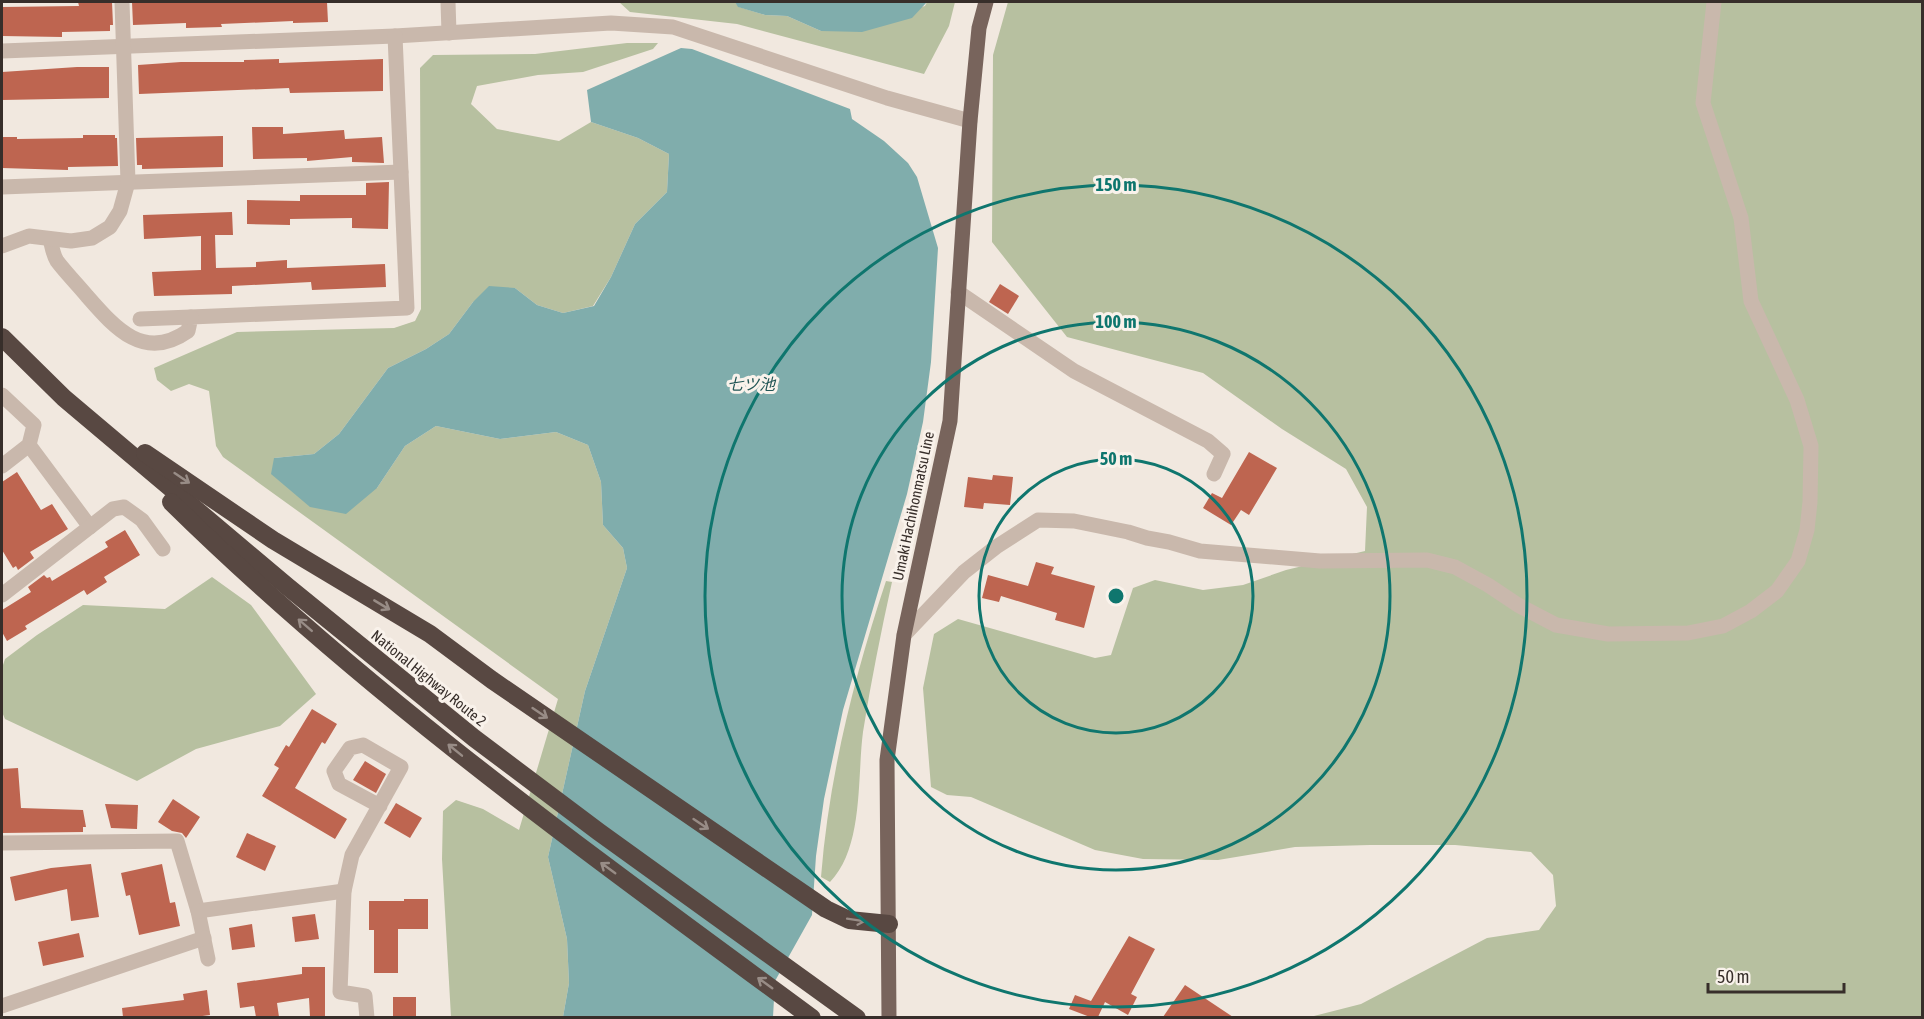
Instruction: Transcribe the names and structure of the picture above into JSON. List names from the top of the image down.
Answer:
{
  "streets": {
    "highway": ["National Highway Route 2"],
    "main road": ["Umaki Hachihonmatsu Line"]
  },
  "water": ["七ツ池"],
  "scale_bar": "50 m",
  "rings": ["150 m", "100 m", "50 m"]
}
